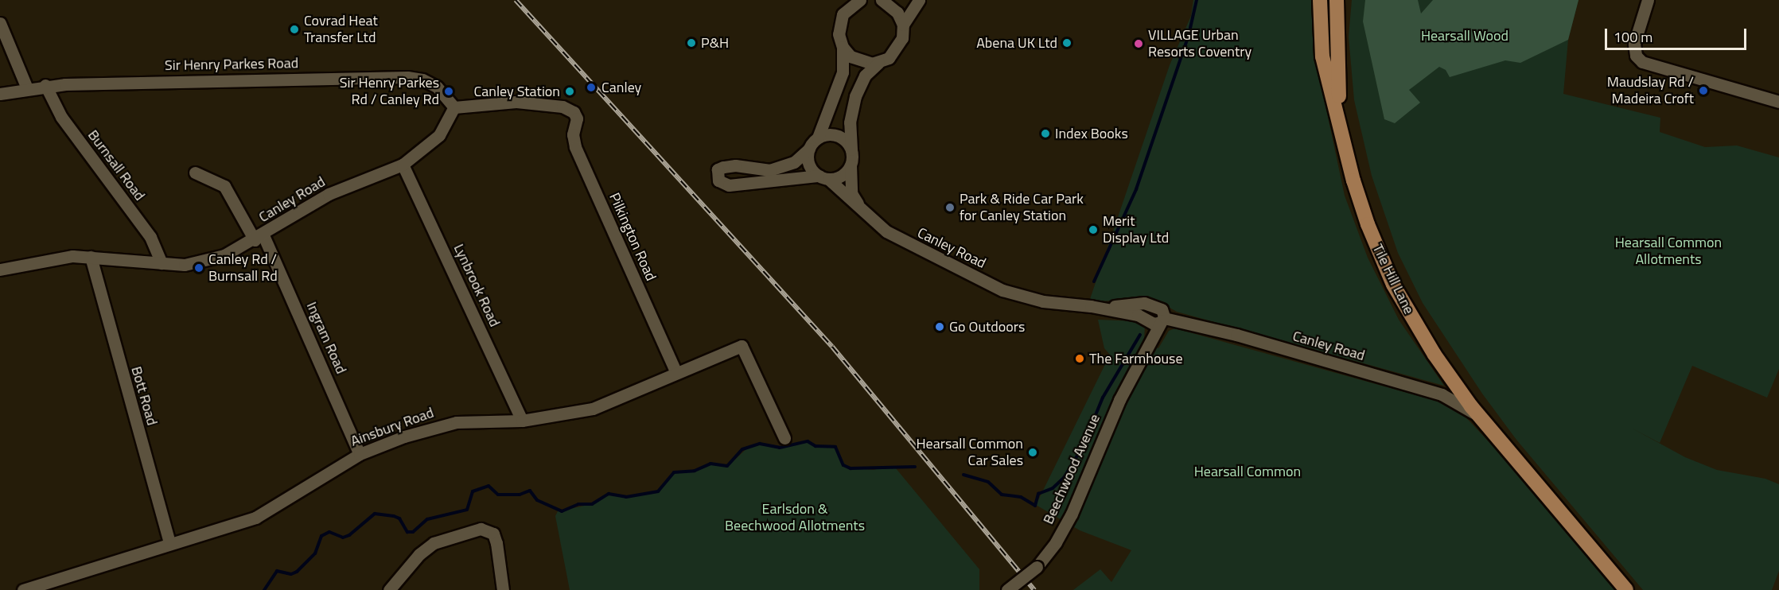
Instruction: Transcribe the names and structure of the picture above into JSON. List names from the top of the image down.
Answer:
{
  "streets": {
    "main road": ["Tile Hill Lane"],
    "street": [
      "Sir Henry Parkes Road",
      "Burnsall Road",
      "Canley Road",
      "Pilkington Road",
      "Lynbrook Road",
      "Ingram Road",
      "Bott Road",
      "Ainsbury Road",
      "Beechwood Avenue"
    ]
  },
  "crossings": [
    ["Sir Henry Parkes Road", "Burnsall Road"],
    ["Sir Henry Parkes Road", "Canley Road"],
    ["Sir Henry Parkes Road", "Pilkington Road"],
    ["Burnsall Road", "Canley Road"],
    ["Canley Road", "Pilkington Road"],
    ["Canley Road", "Tile Hill Lane"],
    ["Canley Road", "Lynbrook Road"],
    ["Canley Road", "Ingram Road"],
    ["Canley Road", "Bott Road"],
    ["Canley Road", "Beechwood Avenue"],
    ["Pilkington Road", "Ainsbury Road"],
    ["Lynbrook Road", "Ainsbury Road"],
    ["Ingram Road", "Ainsbury Road"],
    ["Bott Road", "Ainsbury Road"]
  ],
  "parks": [
    "Hearsall Wood",
    "Hearsall Common Allotments",
    "Hearsall Common",
    "Earlsdon & Beechwood Allotments"
  ],
  "places": [
    "Covrad Heat Transfer Ltd",
    "P&H",
    "Abena UK Ltd",
    "VILLAGE Urban Resorts Coventry",
    "Canley",
    "Maudslay Rd / Madeira Croft",
    "Sir Henry Parkes Rd / Canley Rd",
    "Canley Station",
    "Index Books",
    "Park & Ride Car Park for Canley Station",
    "Merit Display Ltd",
    "Canley Rd / Burnsall Rd",
    "Go Outdoors",
    "The Farmhouse",
    "Hearsall Common Car Sales"
  ],
  "scale_bar": "100 m"
}
